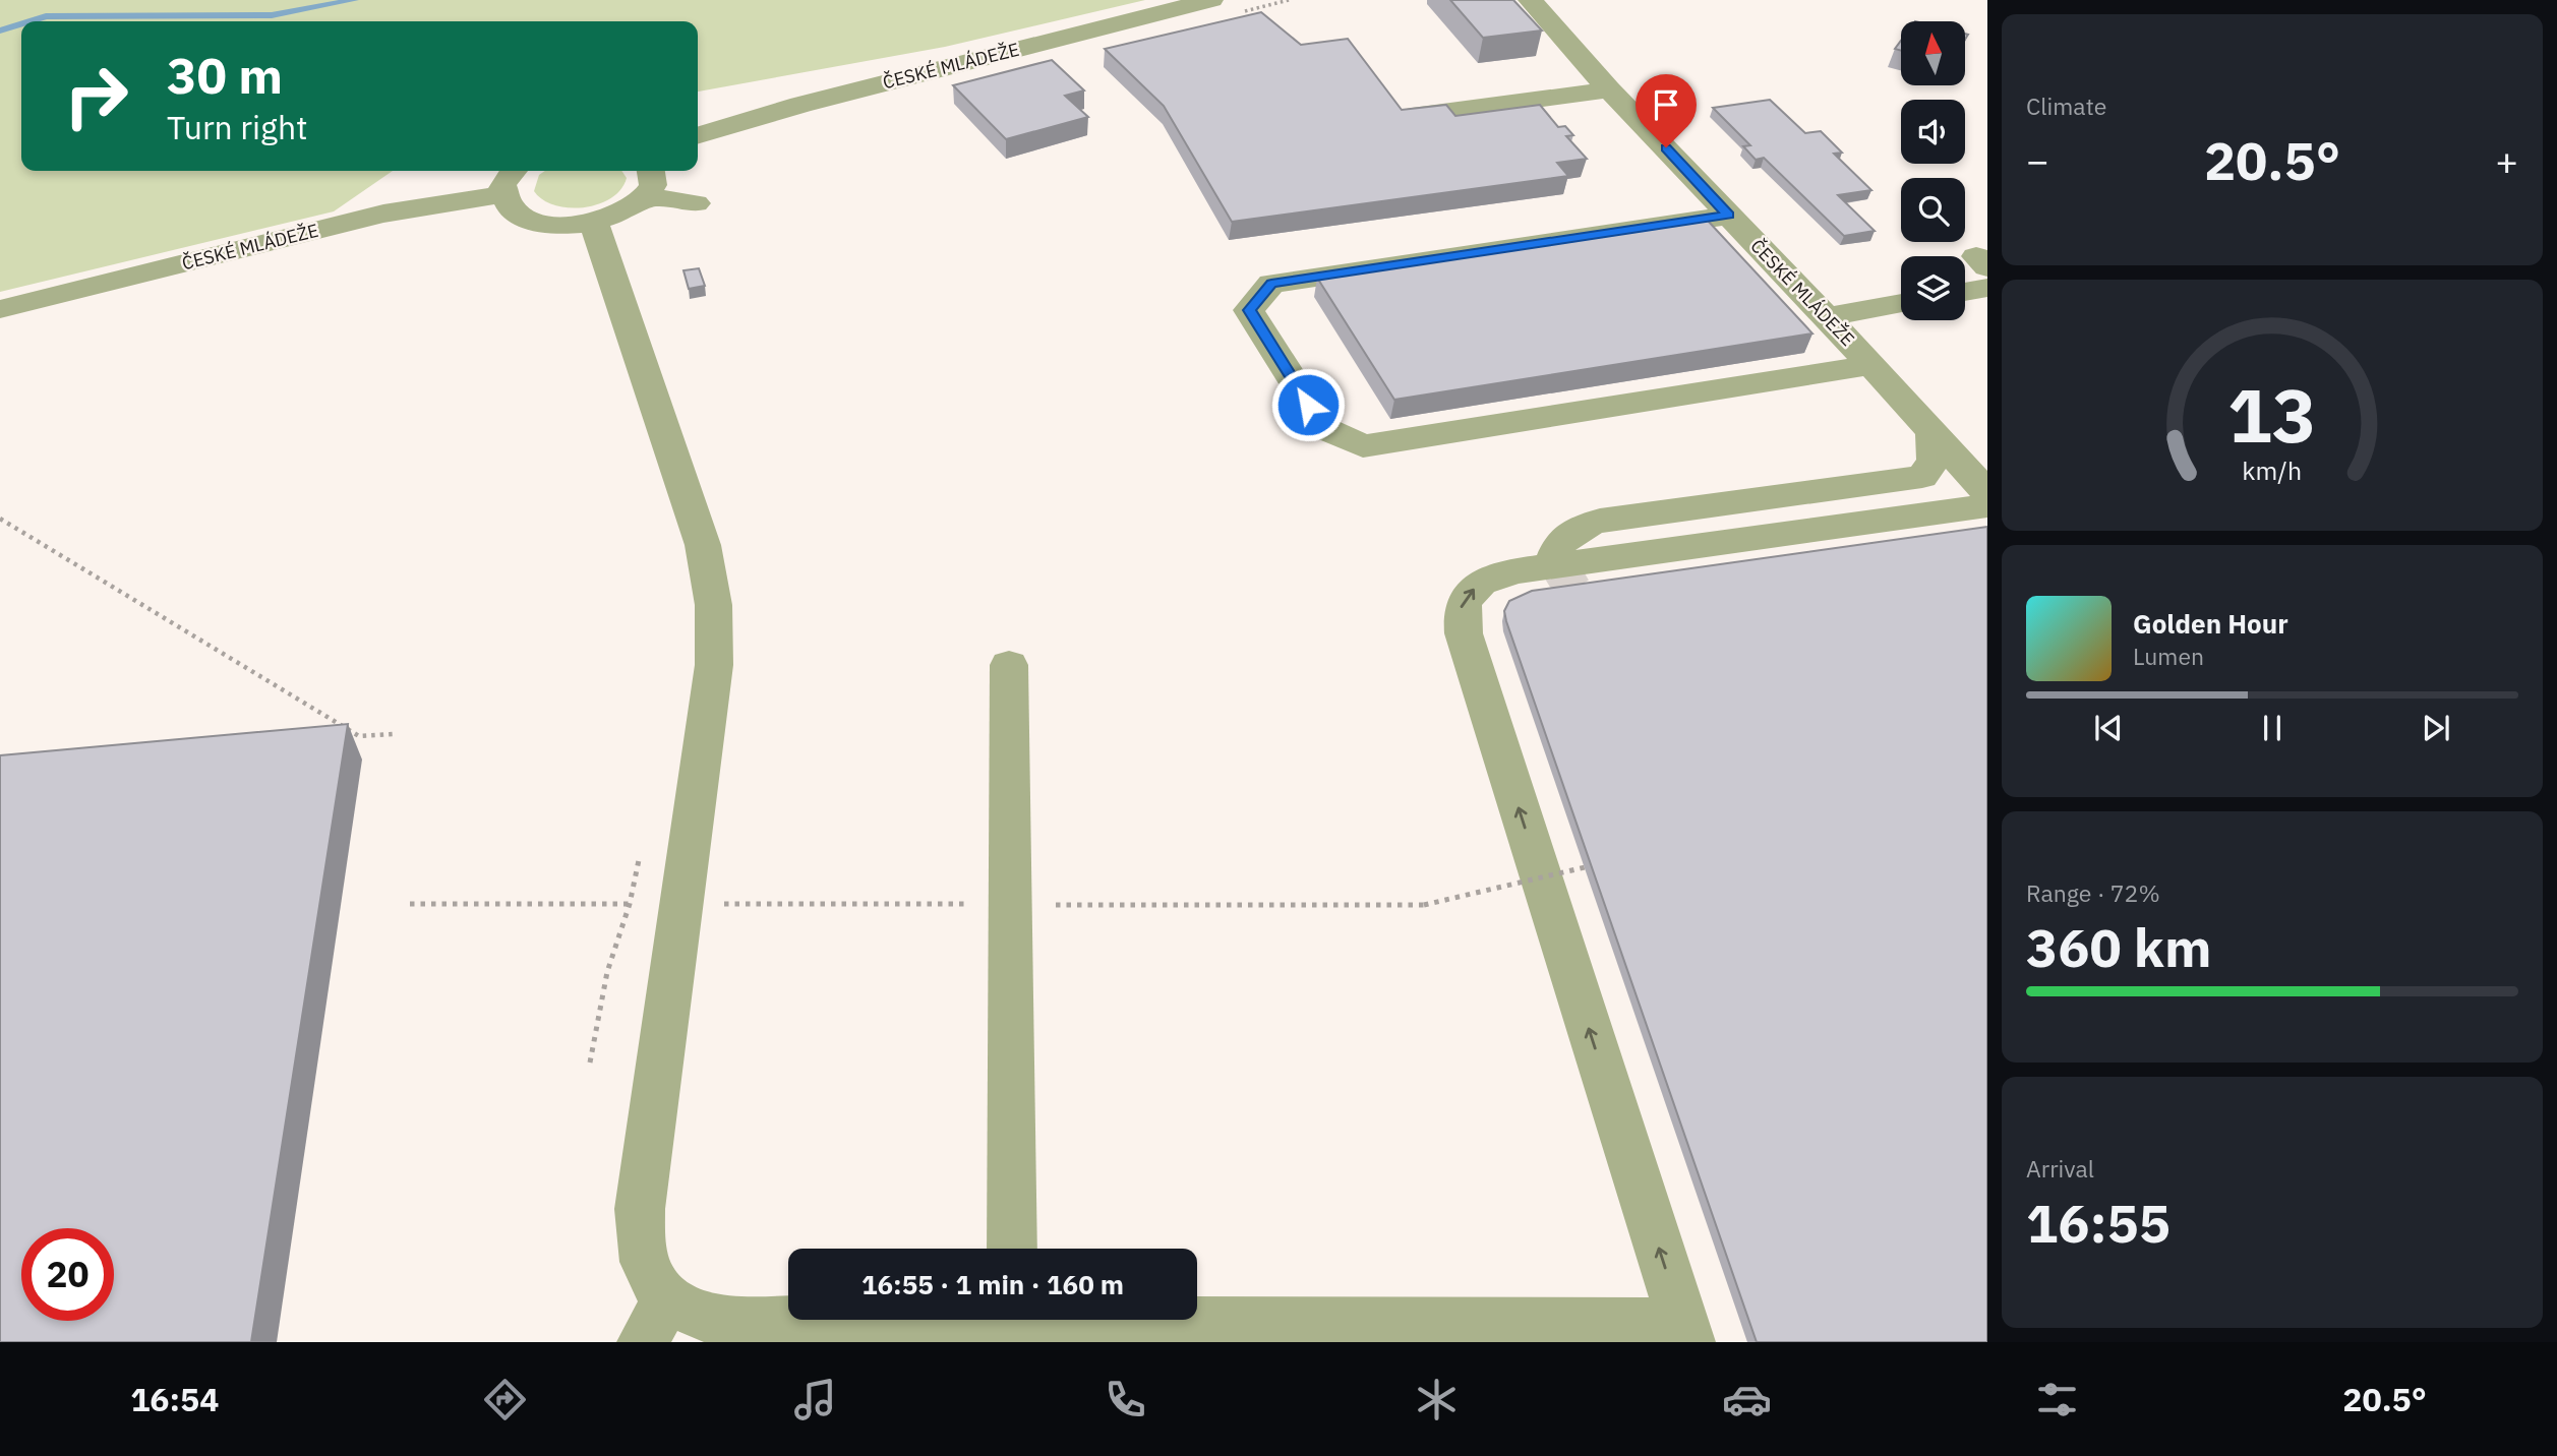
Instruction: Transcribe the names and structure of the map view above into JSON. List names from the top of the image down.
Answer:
{
  "streets": {
    "street": ["ČESKÉ MLÁDEŽE"]
  },
  "north": "top",
  "page": {
    "tile": [
      "Climate",
      ["Range · 72%", "360 km"],
      ["Arrival", "16:55"]
    ],
    "turn": ["30 m", "Turn right"],
    "heat": ["−", "20.5°", "+"],
    "song": ["Golden Hour", "Lumen"],
    "limit": "20",
    "trip": "16:55 · 1 min · 160 m",
    "tabs": ["16:54", "20.5°"],
    "gauge": ["13", "km/h"]
  }
}
